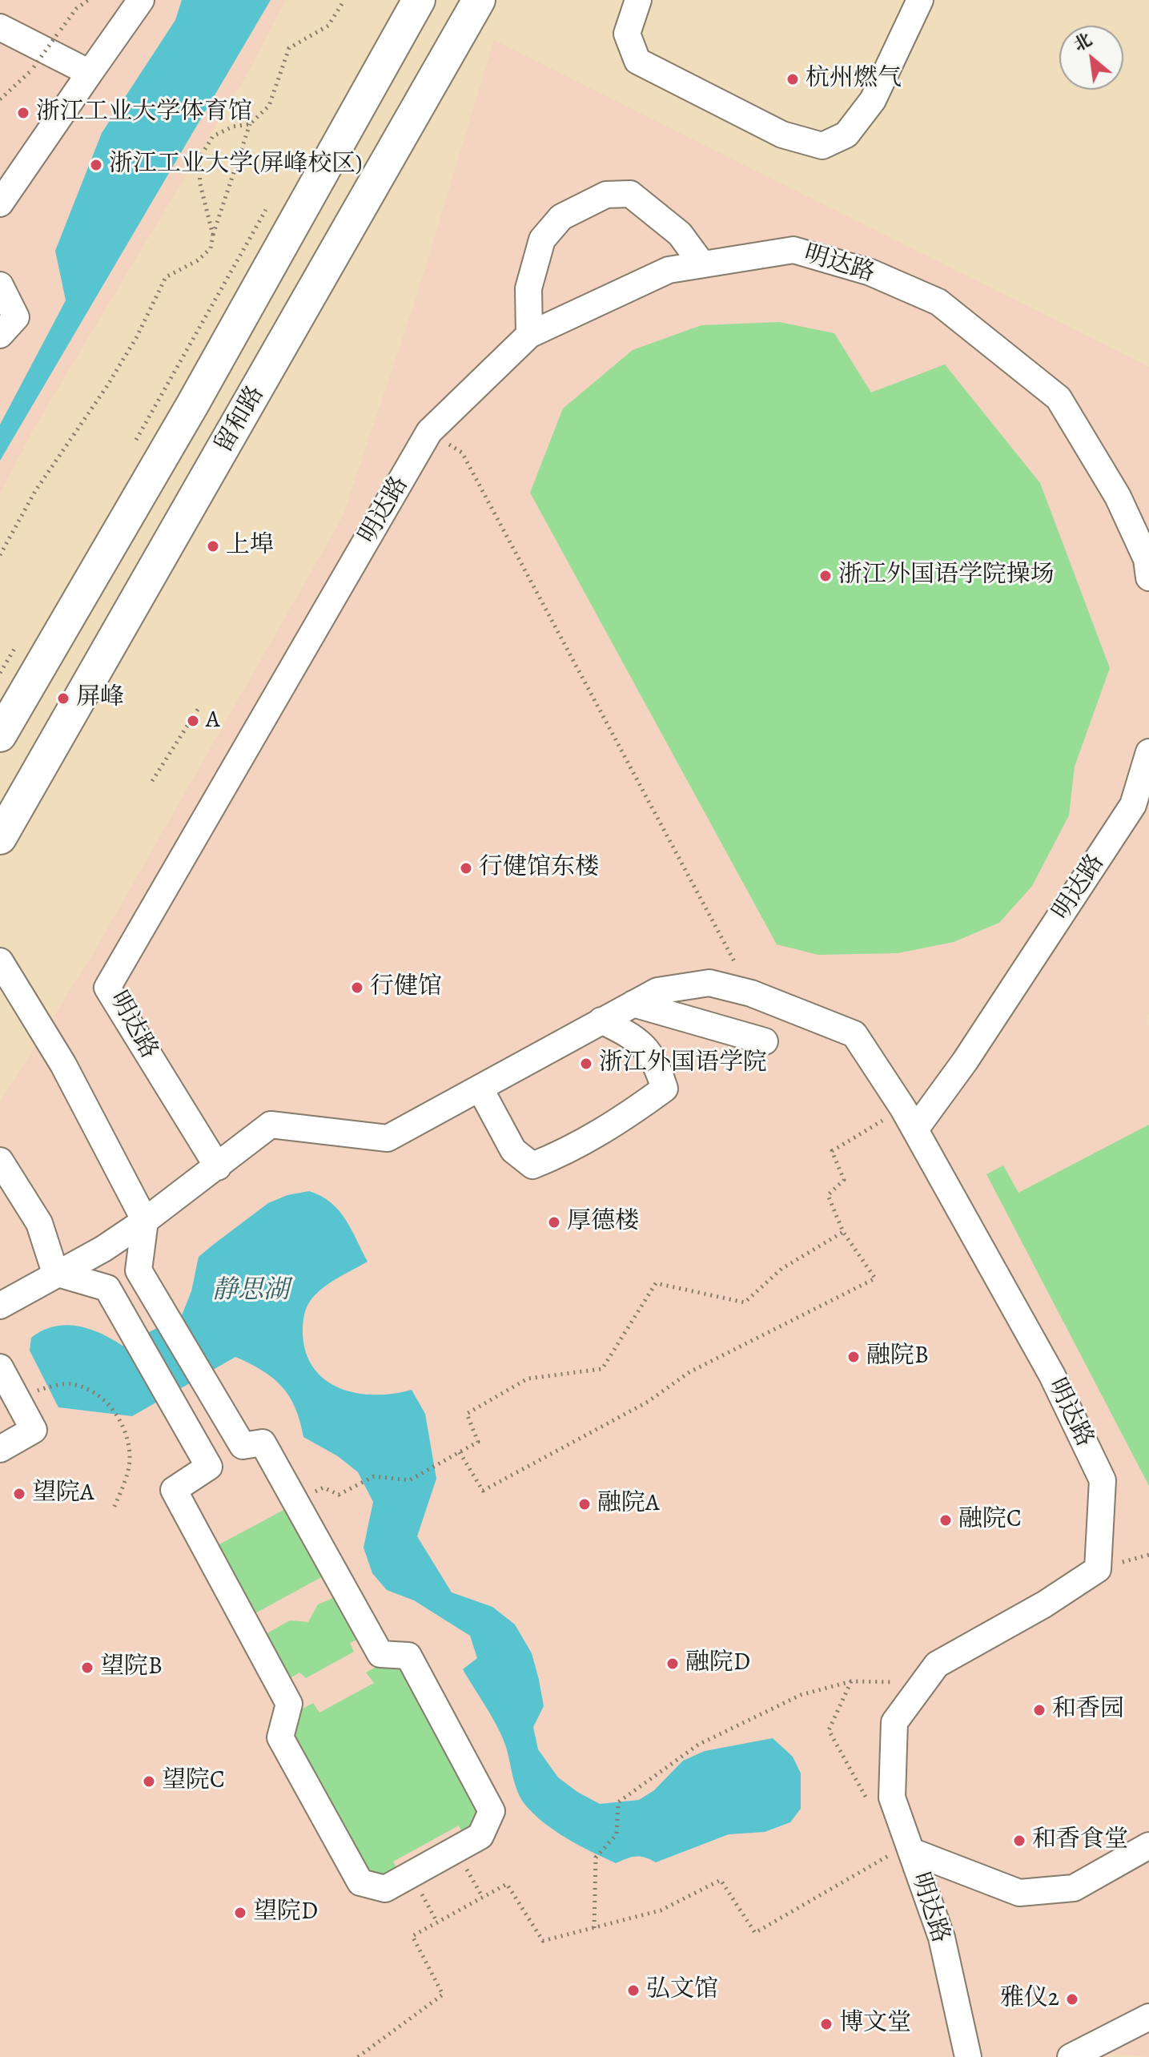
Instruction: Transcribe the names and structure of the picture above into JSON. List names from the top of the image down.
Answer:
{
  "streets": {
    "main road": ["留和路"],
    "street": ["明达路"]
  },
  "water": ["静思湖"],
  "places": [
    "杭州燃气",
    "浙江工业大学体育馆",
    "浙江工业大学(屏峰校区)",
    "上埠",
    "浙江外国语学院操场",
    "屏峰",
    "A",
    "行健馆东楼",
    "行健馆",
    "浙江外国语学院",
    "厚德楼",
    "融院B",
    "望院A",
    "融院A",
    "融院C",
    "融院D",
    "望院B",
    "和香园",
    "望院C",
    "和香食堂",
    "望院D",
    "弘文馆",
    "雅仪2",
    "博文堂"
  ],
  "north": "top left"
}
